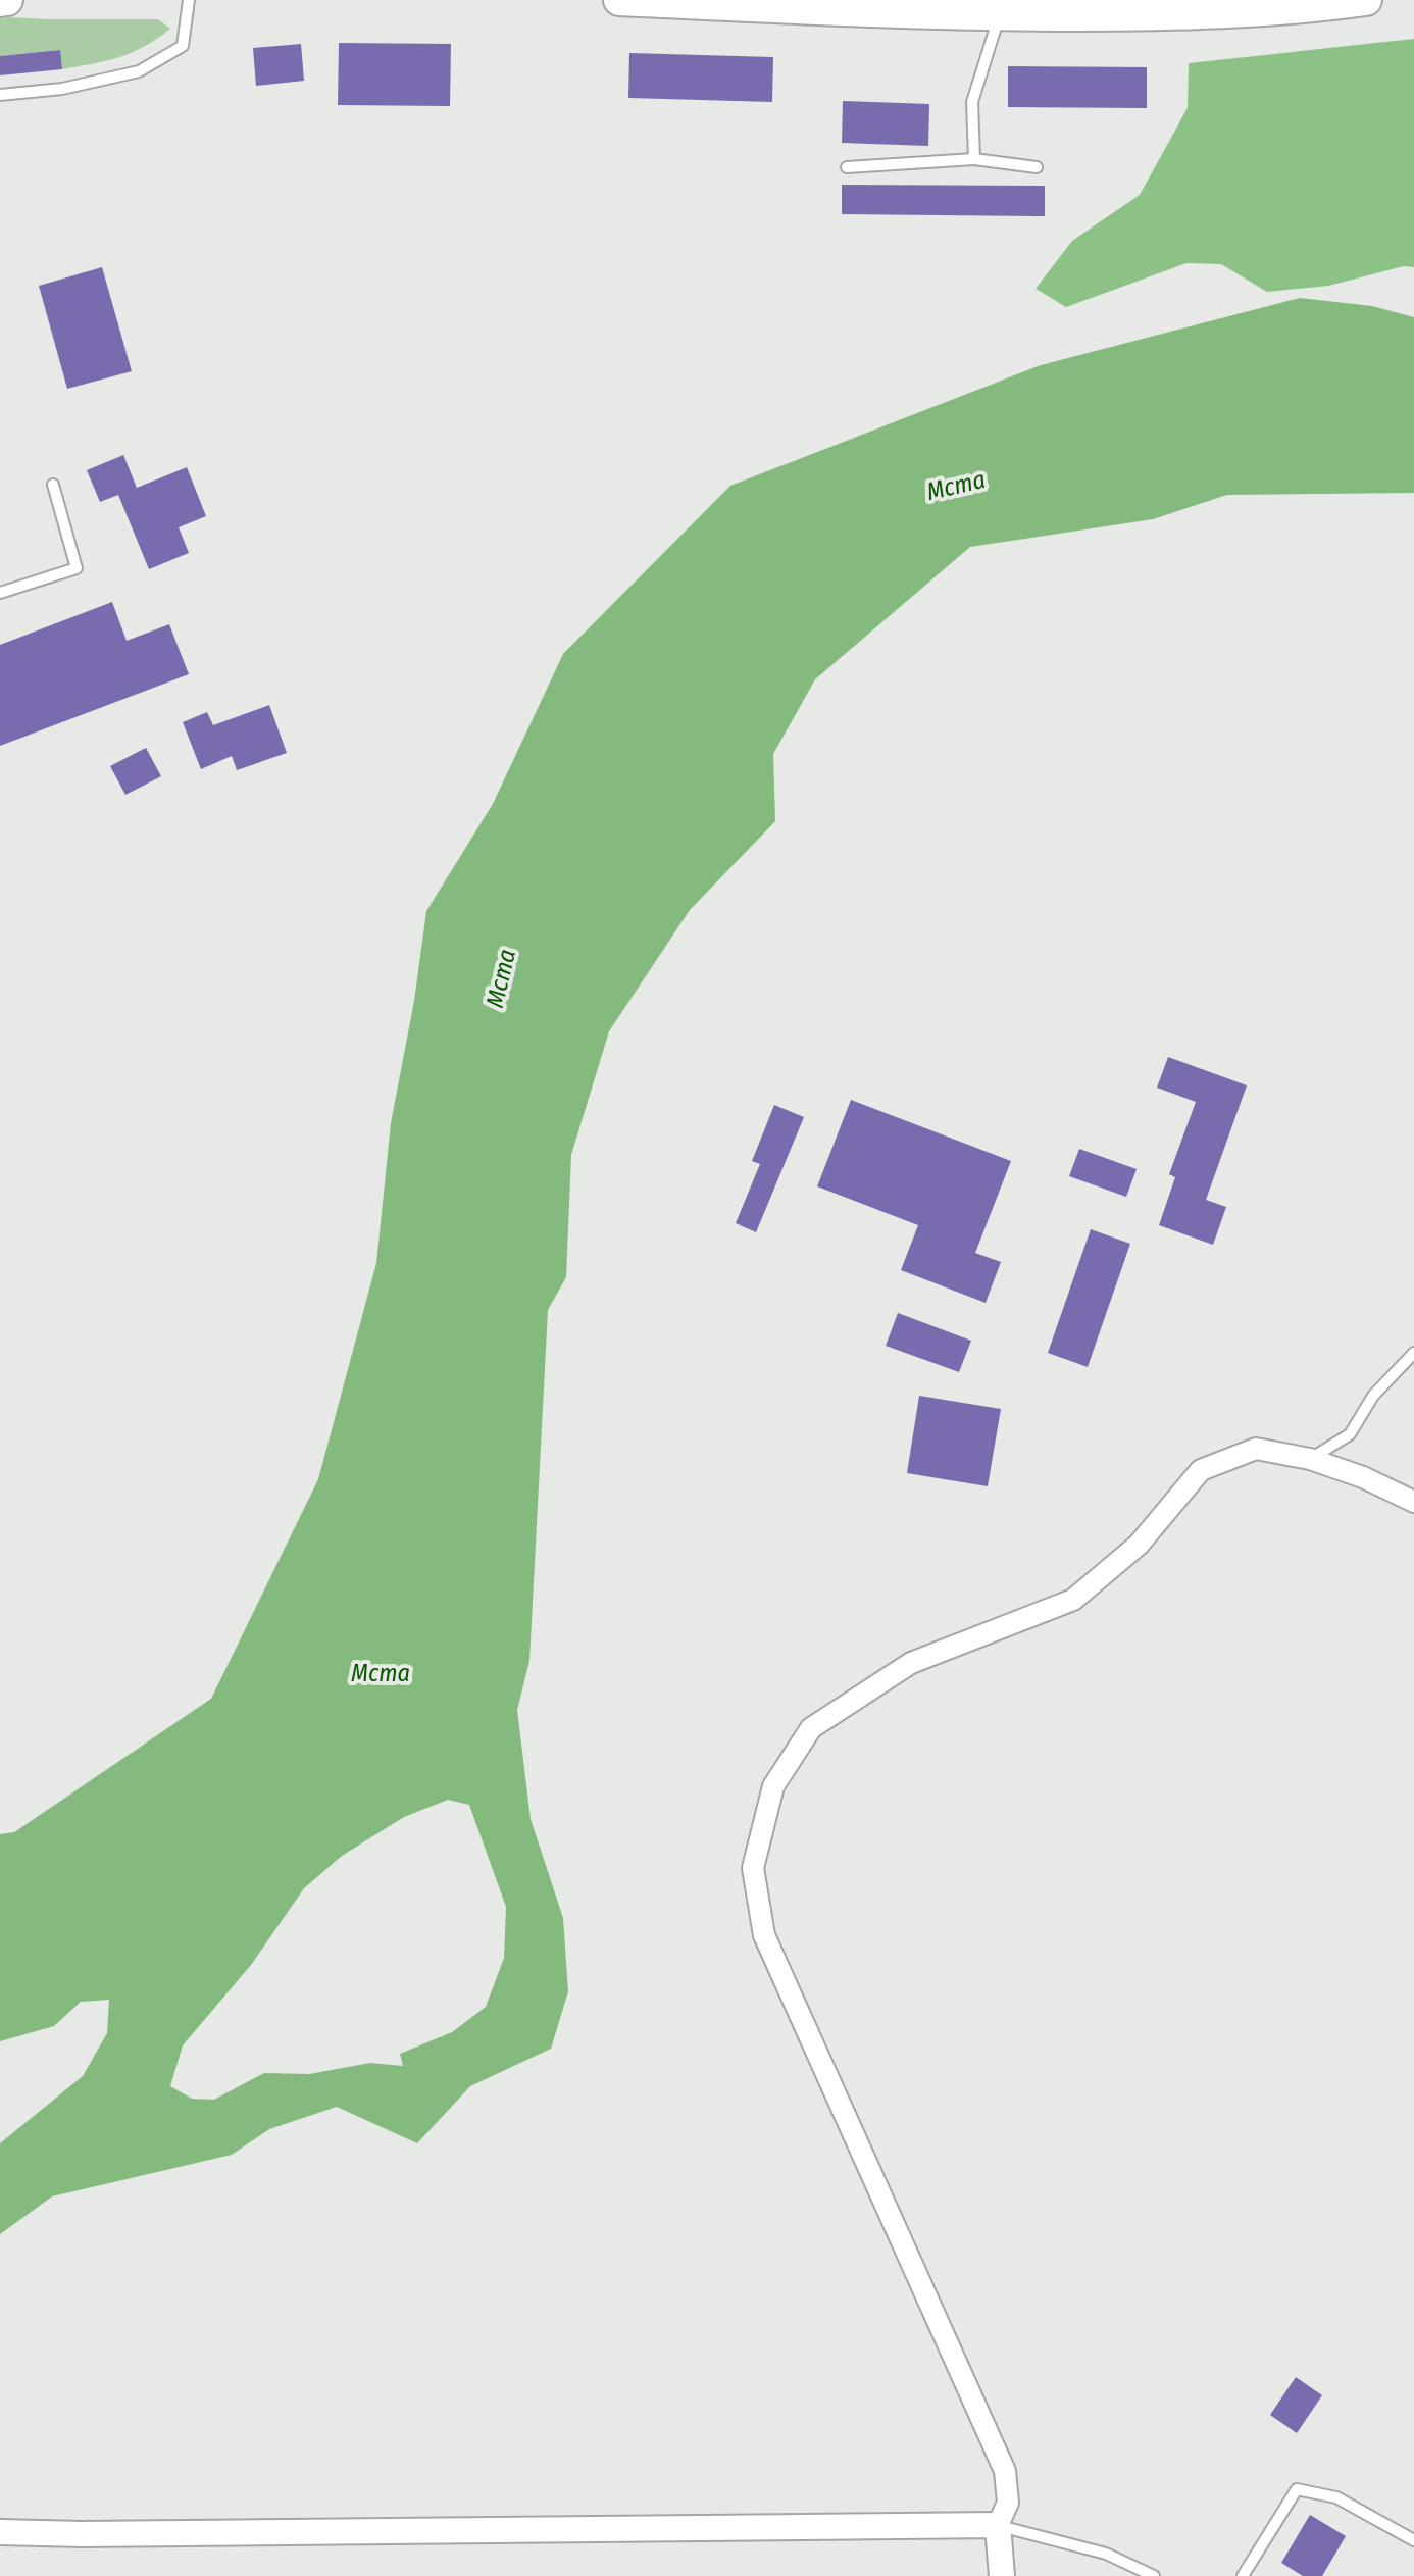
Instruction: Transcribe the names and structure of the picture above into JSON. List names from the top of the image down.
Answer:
{
  "water": ["Мста"]
}
